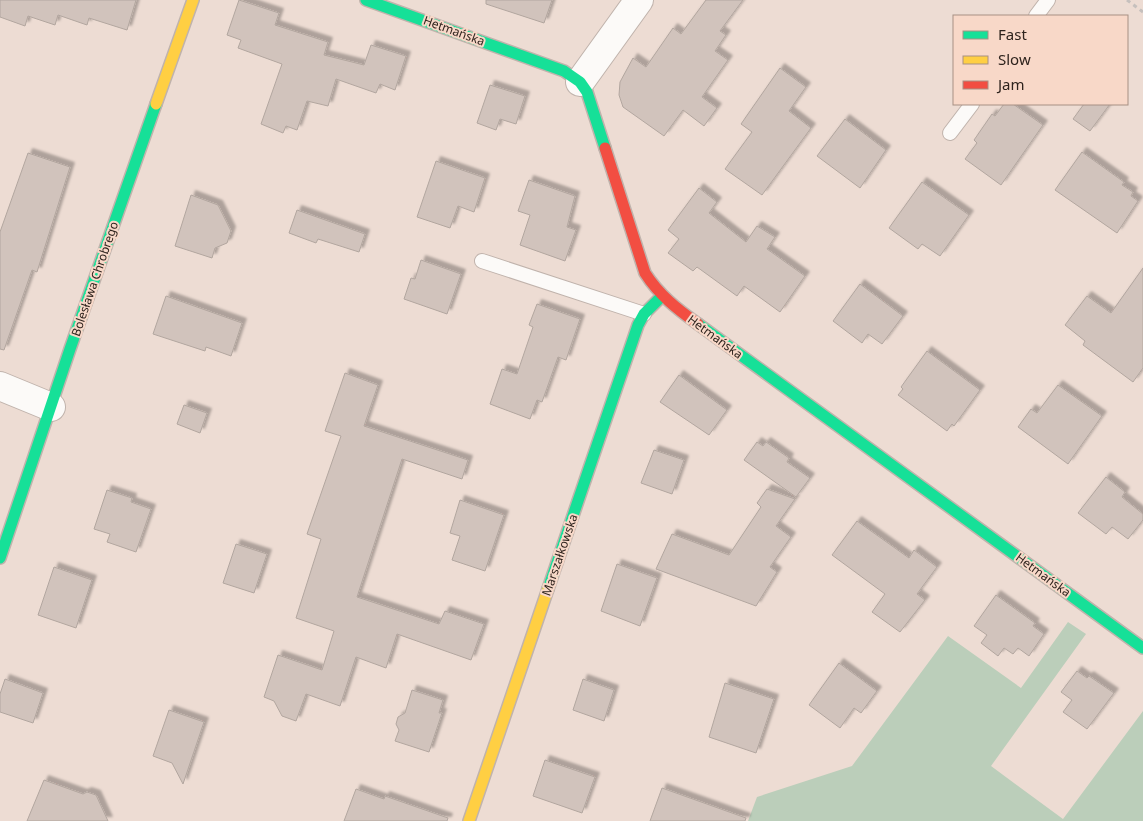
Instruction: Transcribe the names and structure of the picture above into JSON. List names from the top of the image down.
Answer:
{
  "streets": {
    "street": ["Hetmańska", "Bolesława Chrobrego", "Marszałkowska"]
  },
  "crossings": [
    ["Hetmańska", "Marszałkowska"]
  ],
  "legend": ["Fast", "Slow", "Jam"]
}
